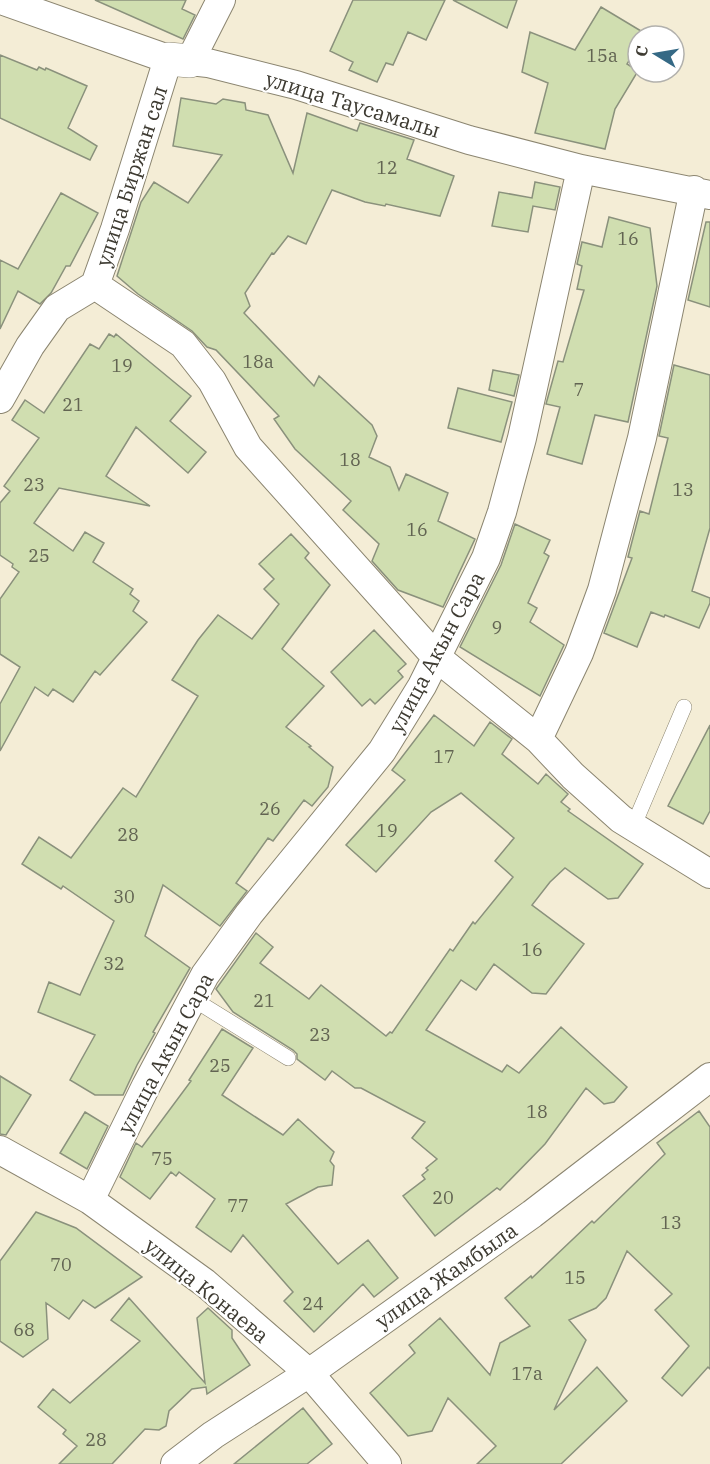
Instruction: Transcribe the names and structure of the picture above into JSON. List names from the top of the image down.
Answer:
{
  "streets": {
    "street": [
      "улица Таусамалы",
      "улица Биржан сал",
      "улица Акын Сара",
      "улица Жамбыла",
      "улица Конаева"
    ]
  },
  "crossings": [
    ["улица Таусамалы", "улица Биржан сал"],
    ["улица Таусамалы", "улица Акын Сара"],
    ["улица Акын Сара", "улица Конаева"],
    ["улица Жамбыла", "улица Конаева"]
  ],
  "house_numbers": [
    "15а",
    "12",
    "16",
    "18а",
    "19",
    "7",
    "21",
    "18",
    "23",
    "13",
    "16",
    "25",
    "9",
    "17",
    "26",
    "19",
    "28",
    "30",
    "16",
    "32",
    "21",
    "23",
    "25",
    "18",
    "75",
    "20",
    "77",
    "13",
    "70",
    "15",
    "24",
    "68",
    "17а",
    "28"
  ],
  "north": "left"
}
